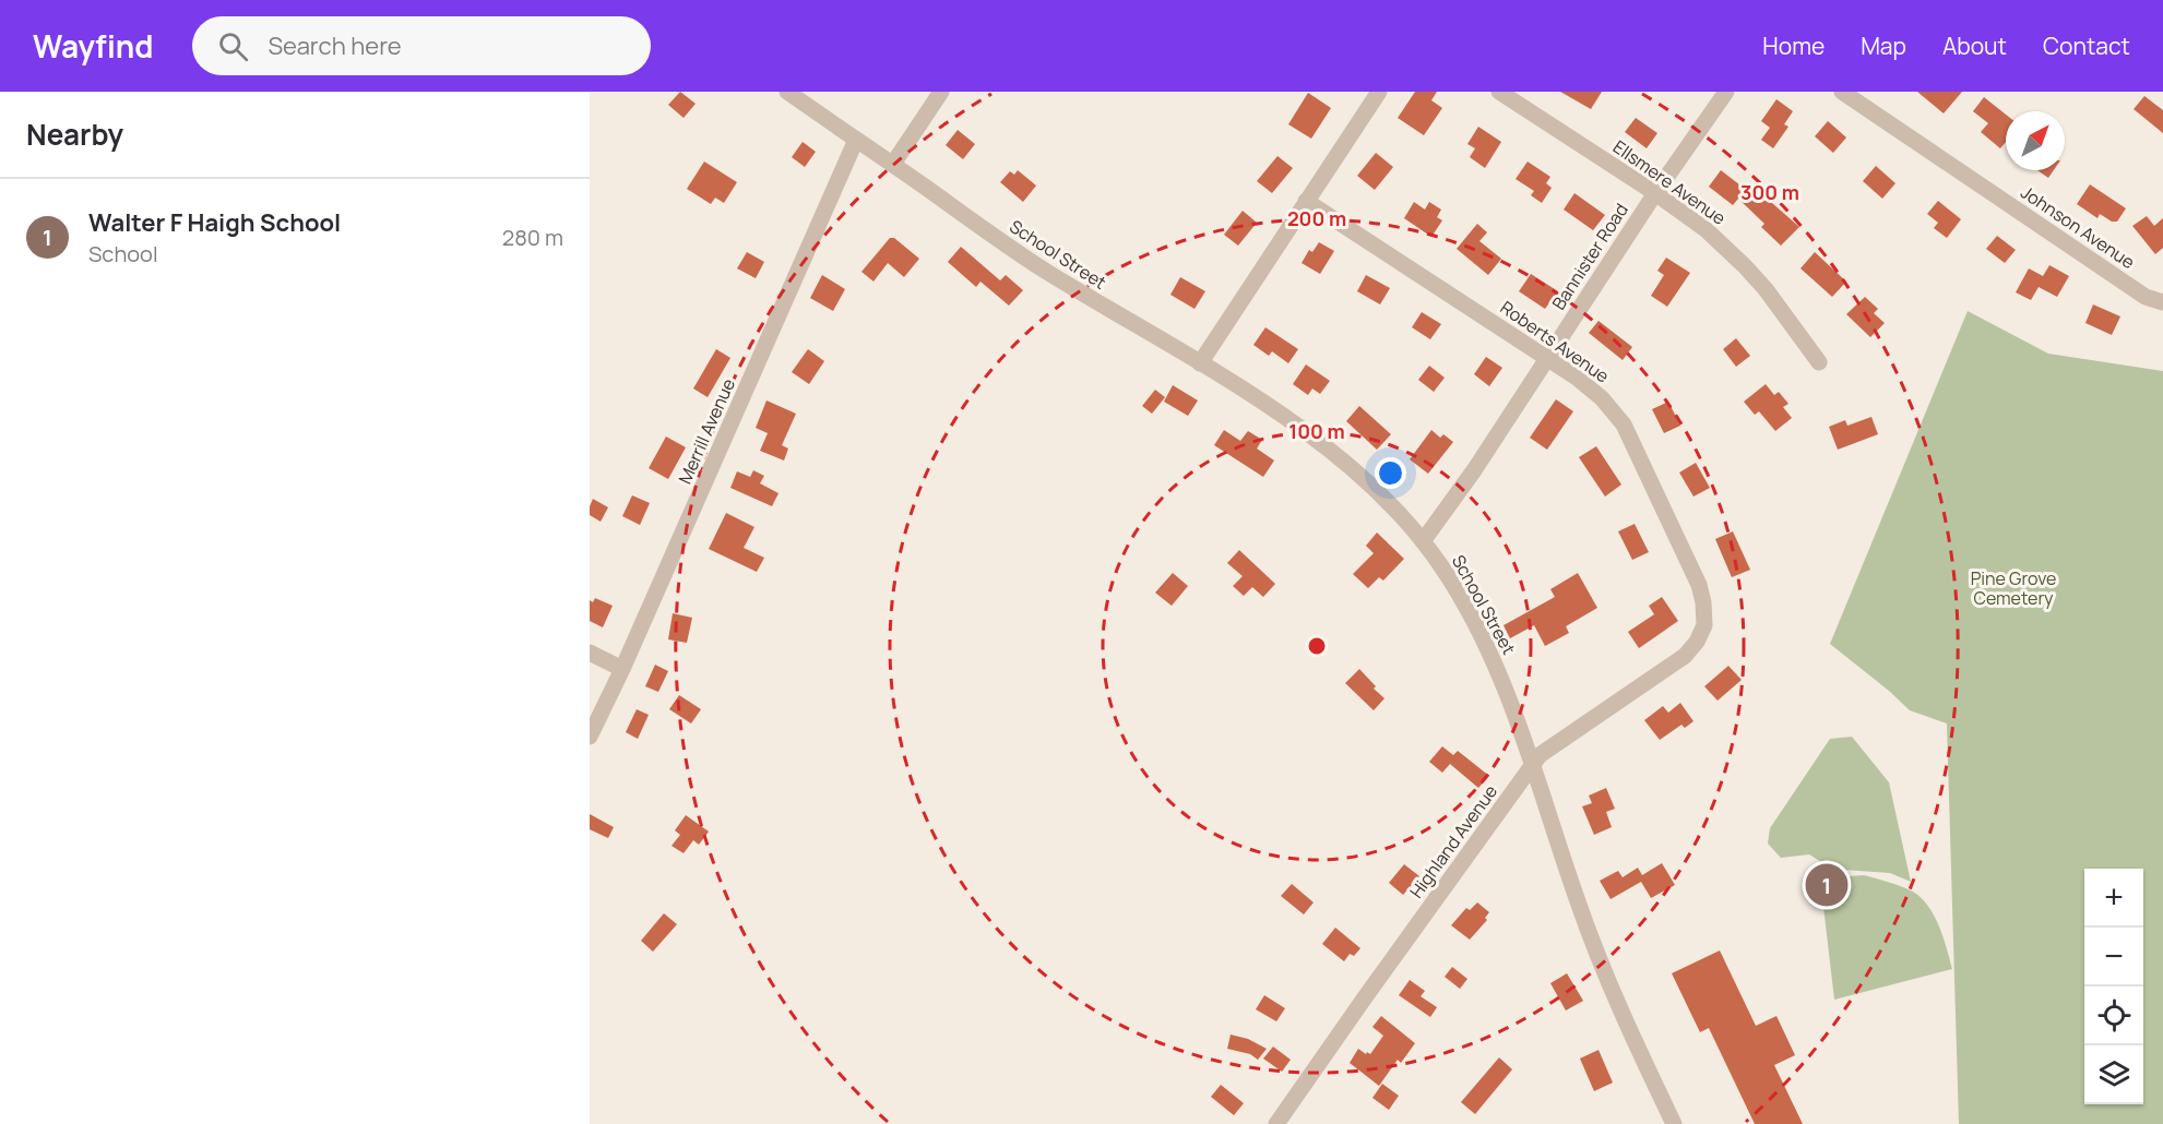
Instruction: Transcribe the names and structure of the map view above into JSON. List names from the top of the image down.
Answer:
{
  "streets": {
    "street": [
      "Ellsmere Avenue",
      "Johnson Avenue",
      "School Street",
      "Bannister Road",
      "Roberts Avenue",
      "Merrill Avenue",
      "Highland Avenue"
    ]
  },
  "crossings": [
    ["Ellsmere Avenue", "Bannister Road"],
    ["School Street", "Bannister Road"],
    ["School Street", "Merrill Avenue"],
    ["School Street", "Highland Avenue"],
    ["Bannister Road", "Roberts Avenue"],
    ["Roberts Avenue", "Highland Avenue"]
  ],
  "parks": ["Pine Grove Cemetery"],
  "north": "top right",
  "page": {
    "header": "Wayfind",
    "search": "Search here",
    "nav": [
      "Home",
      "Map",
      "About",
      "Contact"
    ],
    "heading": "Nearby",
    "list": [
      {
        "mark": "1",
        "name": "Walter F Haigh School",
        "note": "School",
        "value": "280 m"
      }
    ],
    "pins": "1",
    "map_buttons": ["+", "−"]
  },
  "rings": ["300 m", "200 m", "100 m"]
}
